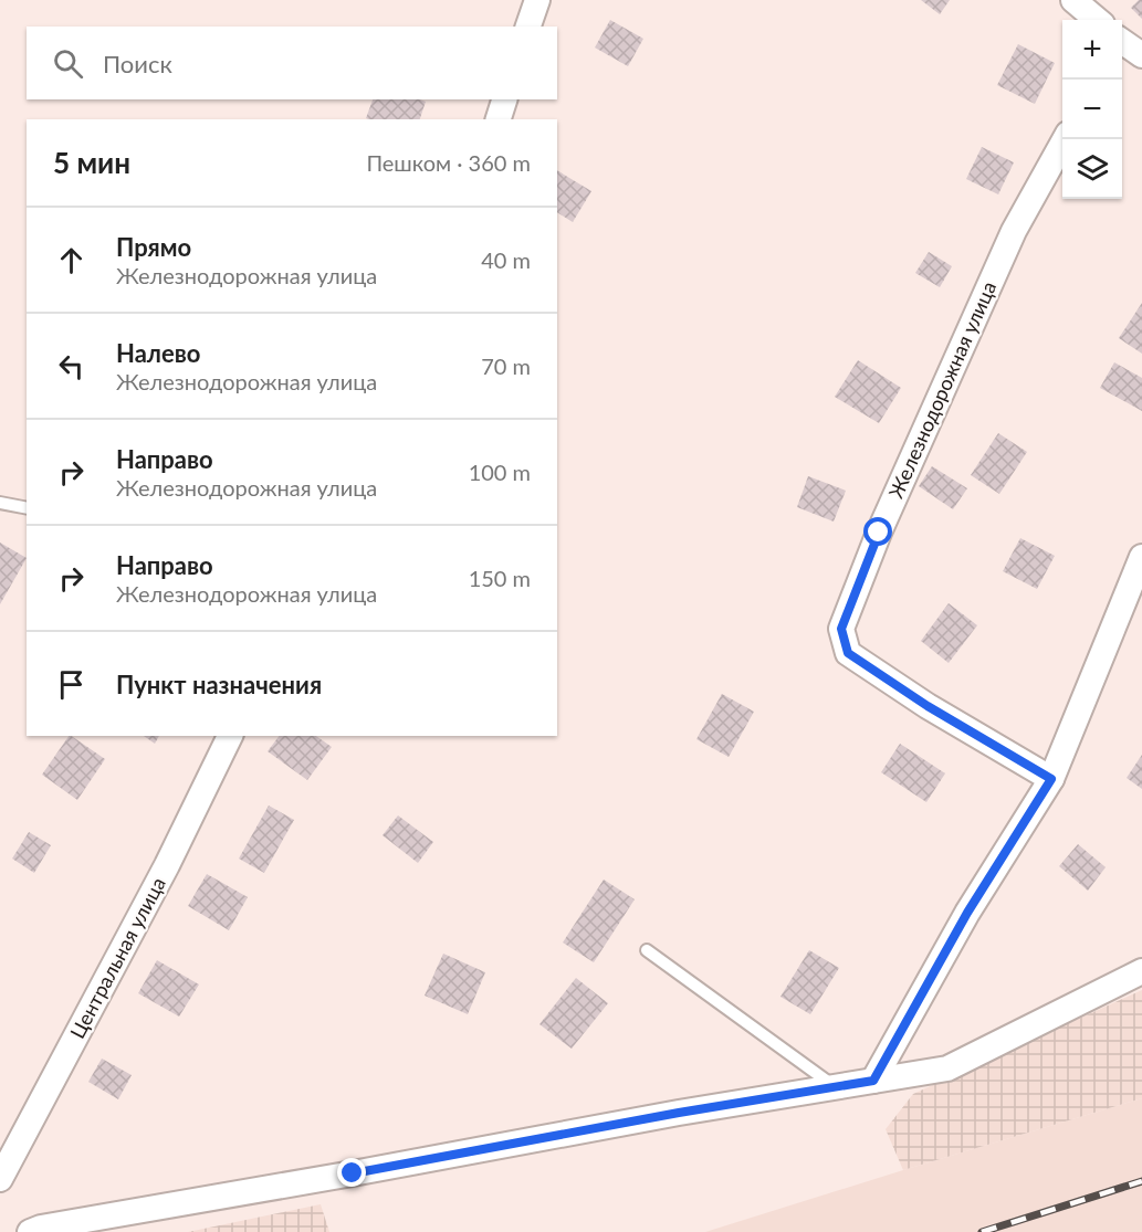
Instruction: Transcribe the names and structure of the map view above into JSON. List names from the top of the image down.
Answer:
{
  "streets": {
    "street": ["Железнодорожная улица", "Центральная улица"]
  },
  "page": {
    "map_buttons": ["+", "−"],
    "search": "Поиск",
    "heading": ["5 мин", "Пешком · 360 m"],
    "list": [
      ["Прямо", "Железнодорожная улица", "40 m"],
      ["Налево", "Железнодорожная улица", "70 m"],
      ["Направо", "Железнодорожная улица", "100 m"],
      ["Направо", "Железнодорожная улица", "150 m"],
      "Пункт назначения"
    ]
  }
}
